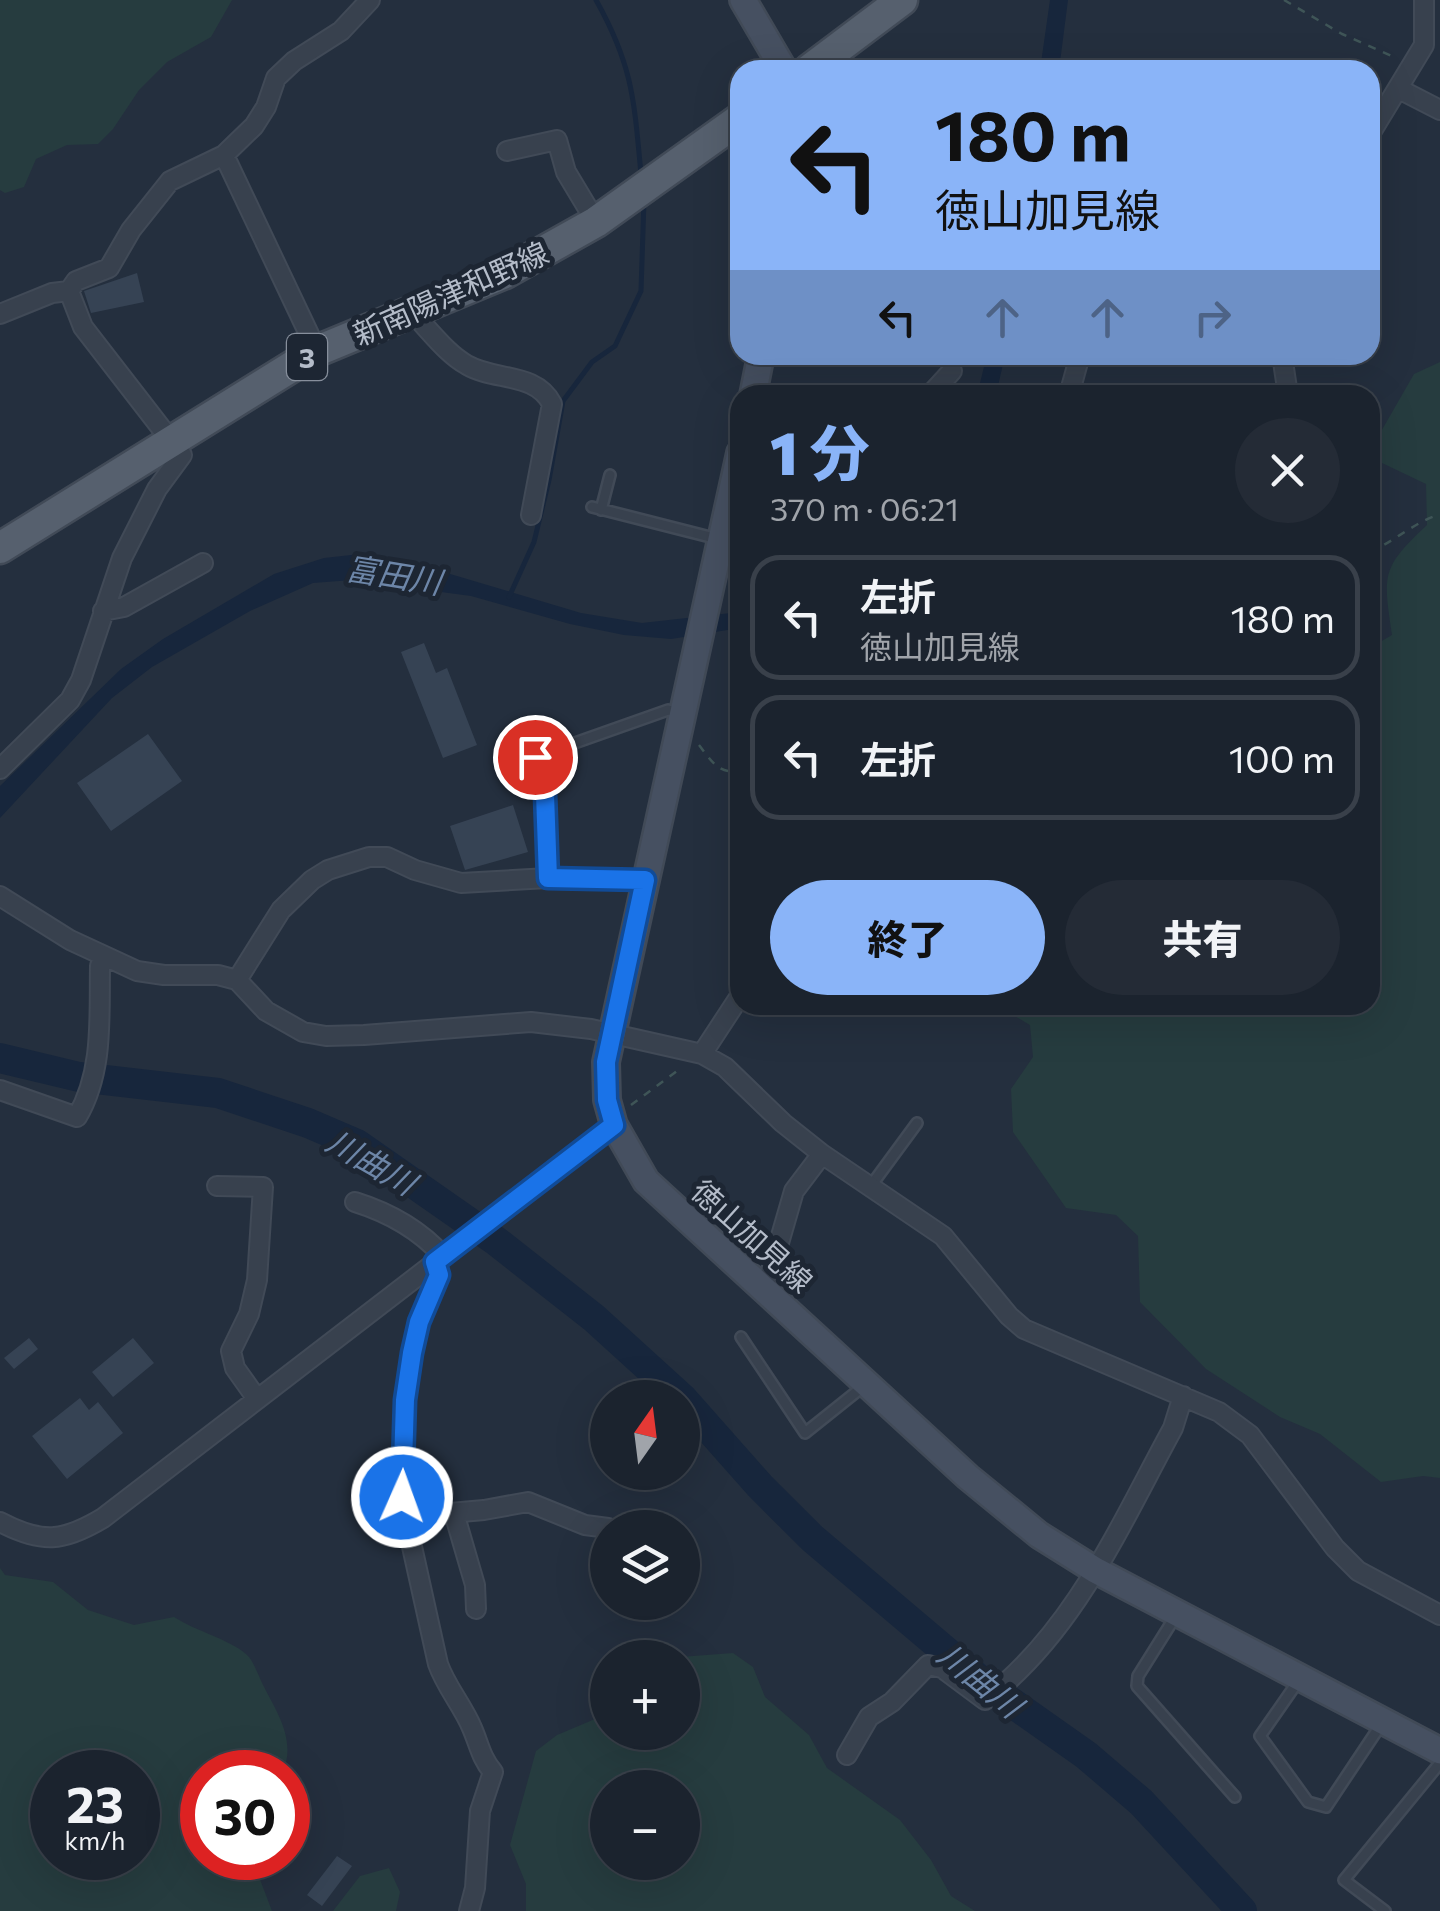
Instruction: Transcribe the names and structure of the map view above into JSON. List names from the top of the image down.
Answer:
{
  "streets": {
    "main road": ["新南陽津和野線", "3"],
    "street": ["徳山加見線"]
  },
  "water": ["富田川", "川曲川"],
  "north": "top",
  "page": {
    "turn": ["180 m", "徳山加見線"],
    "heading": ["1 分", "370 m · 06:21"],
    "list": [
      {
        "name": "左折",
        "note": "徳山加見線",
        "value": "180 m"
      },
      {
        "name": "左折",
        "value": "100 m"
      }
    ],
    "buttons": ["終了", "共有"],
    "map_buttons": ["+", "−"],
    "speed": "23 km/h",
    "limit": "30"
  }
}
